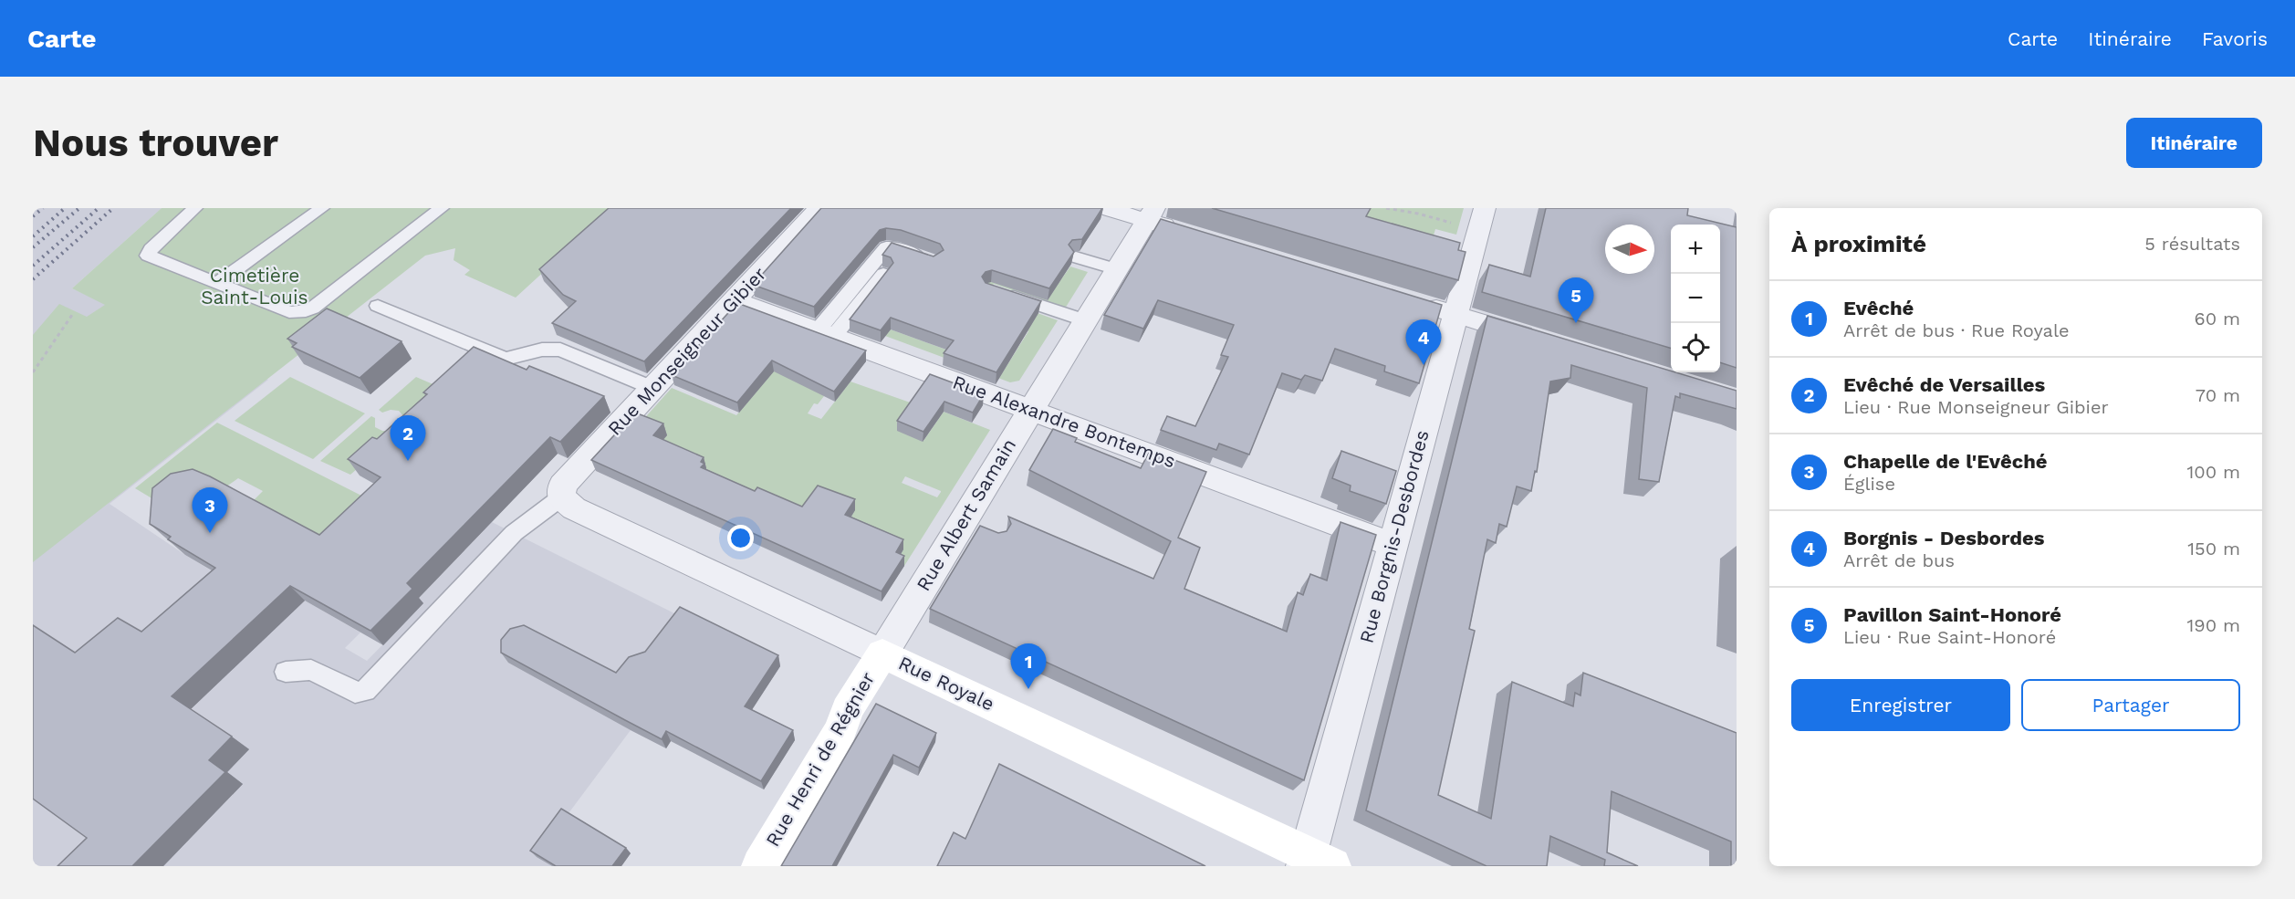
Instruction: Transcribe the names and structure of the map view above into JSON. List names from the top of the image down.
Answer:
{
  "streets": {
    "street": [
      "Rue Monseigneur Gibier",
      "Rue Alexandre Bontemps",
      "Rue Albert Samain",
      "Rue Borgnis-Desbordes",
      "Rue Royale",
      "Rue Henri de Régnier"
    ]
  },
  "crossings": [
    ["Rue Monseigneur Gibier", "Rue Alexandre Bontemps"],
    ["Rue Monseigneur Gibier", "Rue Royale"],
    ["Rue Alexandre Bontemps", "Rue Albert Samain"],
    ["Rue Alexandre Bontemps", "Rue Borgnis-Desbordes"],
    ["Rue Albert Samain", "Rue Royale"],
    ["Rue Albert Samain", "Rue Henri de Régnier"],
    ["Rue Borgnis-Desbordes", "Rue Royale"],
    ["Rue Royale", "Rue Henri de Régnier"]
  ],
  "parks": ["Cimetière Saint-Louis"],
  "north": "right",
  "page": {
    "header": "Carte",
    "nav": ["Carte", "Itinéraire", "Favoris"],
    "buttons": [
      "Itinéraire",
      ["Enregistrer", "Partager"]
    ],
    "title": "Nous trouver",
    "heading": ["À proximité", "5 résultats"],
    "map_buttons": ["+", "−"],
    "pins": [
      "5",
      "4",
      "2",
      "3",
      "1"
    ],
    "list": [
      {
        "mark": "1",
        "name": "Evêché",
        "note": "Arrêt de bus · Rue Royale",
        "value": "60 m"
      },
      {
        "mark": "2",
        "name": "Evêché de Versailles",
        "note": "Lieu · Rue Monseigneur Gibier",
        "value": "70 m"
      },
      {
        "mark": "3",
        "name": "Chapelle de l'Evêché",
        "note": "Église",
        "value": "100 m"
      },
      {
        "mark": "4",
        "name": "Borgnis - Desbordes",
        "note": "Arrêt de bus",
        "value": "150 m"
      },
      {
        "mark": "5",
        "name": "Pavillon Saint-Honoré",
        "note": "Lieu · Rue Saint-Honoré",
        "value": "190 m"
      }
    ]
  }
}
